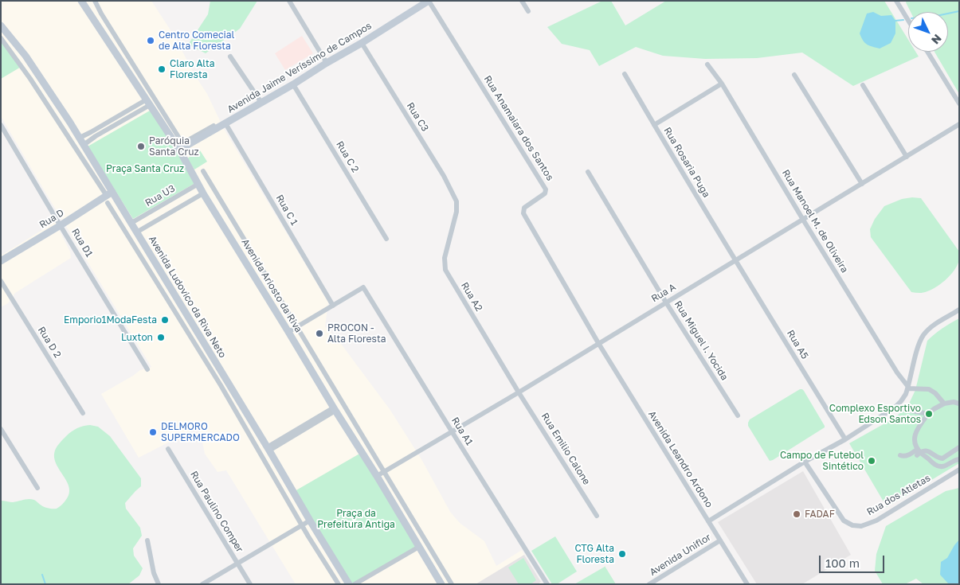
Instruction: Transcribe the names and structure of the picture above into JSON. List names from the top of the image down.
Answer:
{
  "streets": {
    "street": [
      "Avenida Jaime Veríssimo de Campos",
      "Rua C3",
      "Rua Anamaiara dos Santos",
      "Rua C 2",
      "Rua Rosaria Puga",
      "Rua U3",
      "Rua C 1",
      "Rua D",
      "Rua Manoel M. de Oliveira",
      "Rua D1",
      "Avenida Ariosto da Riva",
      "Rua A",
      "Avenida Ludovico da Riva Neto",
      "Rua A2",
      "Rua Miguel I. Yocida",
      "Rua D 2",
      "Rua A5",
      "Rua A1",
      "Rua Emilio Calone",
      "Avenida Leandro Ardono",
      "Rua dos Atletas",
      "Rua Paulino Comper",
      "Avenida Uniflor"
    ]
  },
  "crossings": [
    ["Avenida Jaime Veríssimo de Campos", "Rua C3"],
    ["Avenida Jaime Veríssimo de Campos", "Rua Anamaiara dos Santos"],
    ["Avenida Jaime Veríssimo de Campos", "Rua C 2"],
    ["Avenida Jaime Veríssimo de Campos", "Rua C 1"],
    ["Avenida Jaime Veríssimo de Campos", "Avenida Ariosto da Riva"],
    ["Rua C3", "Rua A2"],
    ["Rua Anamaiara dos Santos", "Rua A"],
    ["Rua Anamaiara dos Santos", "Avenida Leandro Ardono"],
    ["Rua Rosaria Puga", "Rua A"],
    ["Rua Rosaria Puga", "Rua A5"],
    ["Rua U3", "Avenida Ariosto da Riva"],
    ["Rua U3", "Avenida Ludovico da Riva Neto"],
    ["Rua C 1", "Rua A1"],
    ["Rua D", "Rua D1"],
    ["Rua D", "Avenida Ludovico da Riva Neto"],
    ["Rua Manoel M. de Oliveira", "Rua A"],
    ["Avenida Ariosto da Riva", "Rua A"],
    ["Rua A", "Rua A2"],
    ["Rua A", "Rua Miguel I. Yocida"],
    ["Rua A", "Rua A5"],
    ["Rua A", "Rua A1"],
    ["Rua A", "Rua Emilio Calone"],
    ["Rua A", "Avenida Leandro Ardono"],
    ["Rua A2", "Rua Emilio Calone"],
    ["Avenida Leandro Ardono", "Avenida Uniflor"]
  ],
  "parks": ["Praça Santa Cruz", "Praça da Prefeitura Antiga"],
  "places": [
    "Centro Comecial de Alta Floresta",
    "Claro Alta Floresta",
    "Paróquia Santa Cruz",
    "Emporio1ModaFesta",
    "PROCON - Alta Floresta",
    "Luxton",
    "Complexo Esportivo Edson Santos",
    "DELMORO SUPERMERCADO",
    "Campo de Futebol Sintético",
    "FADAF",
    "CTG Alta Floresta"
  ],
  "scale_bar": "100 m",
  "north": "bottom right"
}
